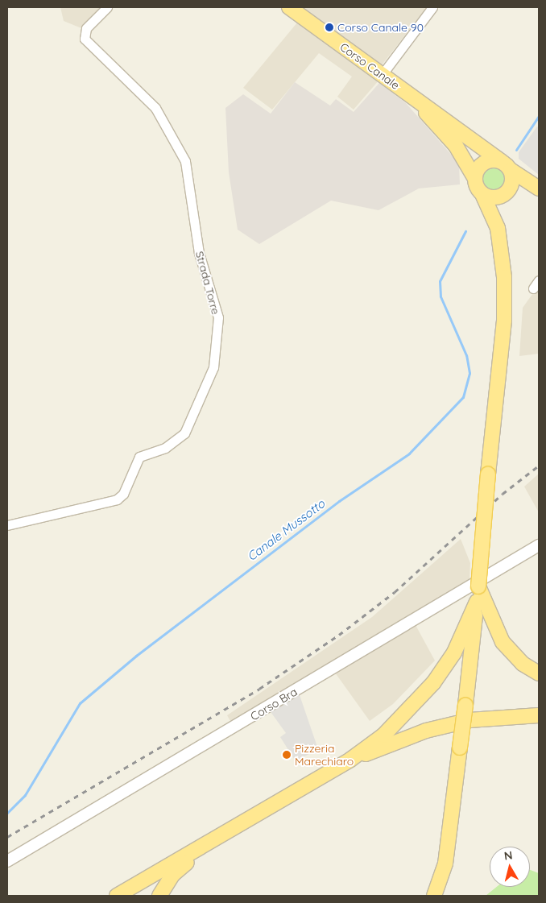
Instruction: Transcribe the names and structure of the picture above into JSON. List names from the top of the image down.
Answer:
{
  "streets": {
    "main road": ["Corso Canale"],
    "street": ["Strada Torre", "Corso Bra"]
  },
  "water": ["Canale Mussotto"],
  "places": ["Corso Canale 90", "Pizzeria Marechiaro"],
  "north": "top"
}
